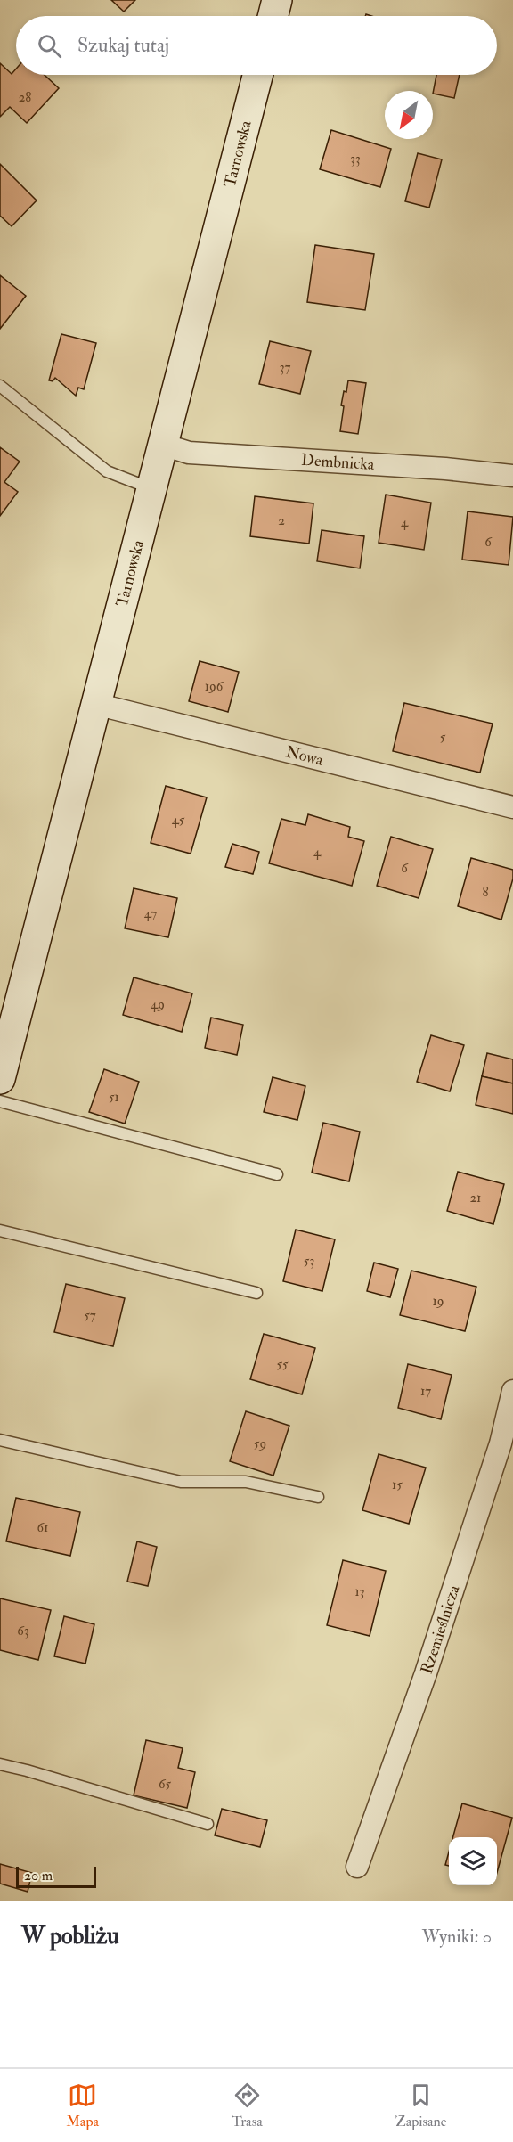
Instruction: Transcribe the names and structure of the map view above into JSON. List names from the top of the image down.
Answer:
{
  "streets": {
    "main road": ["Tarnowska"],
    "street": ["Dembnicka", "Nowa", "Rzemieślnicza"]
  },
  "crossings": [
    ["Tarnowska", "Dembnicka"],
    ["Tarnowska", "Nowa"]
  ],
  "house_numbers": [
    "28",
    "33",
    "37",
    "2",
    "4",
    "6",
    "196",
    "5",
    "45",
    "4",
    "6",
    "8",
    "47",
    "49",
    "51",
    "21",
    "53",
    "19",
    "57",
    "55",
    "17",
    "59",
    "15",
    "61",
    "13",
    "63",
    "65"
  ],
  "scale_bar": "20 m",
  "north": "bottom left",
  "page": {
    "search": "Szukaj tutaj",
    "scale": "20 m",
    "heading": ["W pobliżu", "Wyniki: 0"],
    "nav": ["Mapa", "Trasa", "Zapisane"]
  }
}
